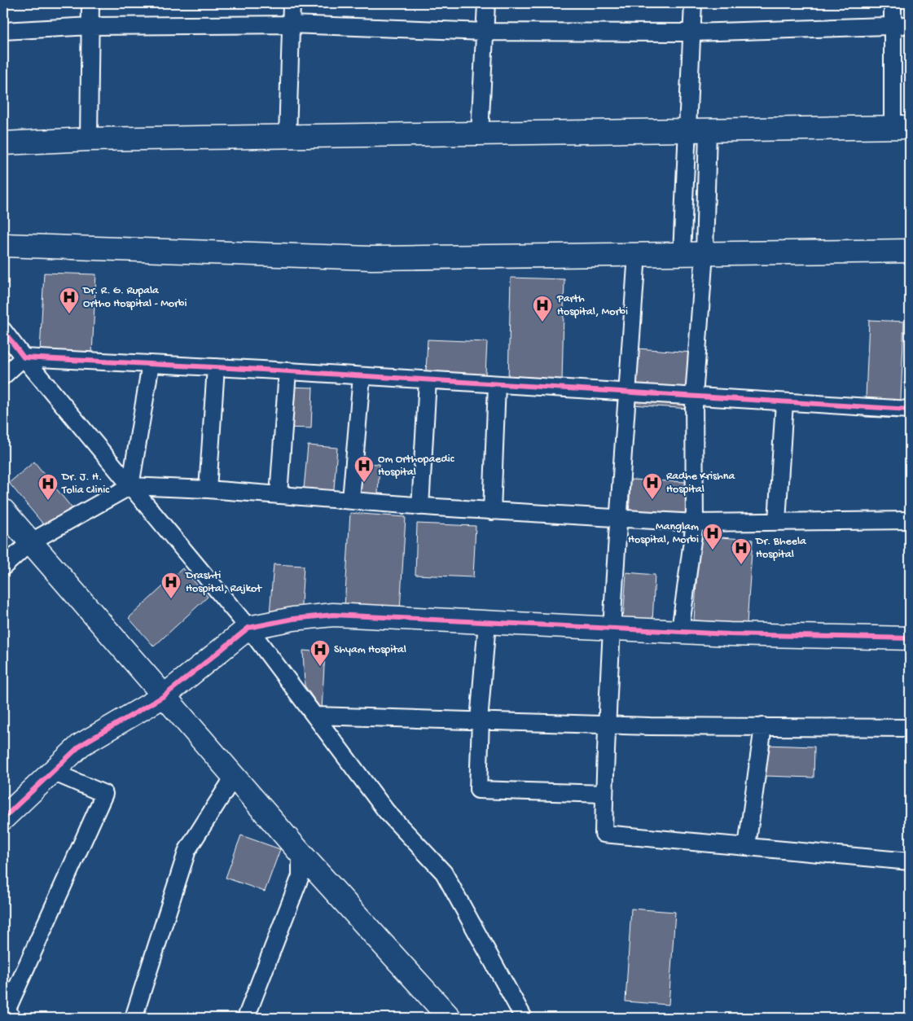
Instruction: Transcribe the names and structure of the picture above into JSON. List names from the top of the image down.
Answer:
{
  "places": {
    "hospital": [
      "Dr. R. G. Rupala Ortho Hospital - Morbi",
      "Parth Hospital, Morbi",
      "Om Orthopaedic Hospital",
      "Radhe Krishna Hospital",
      "Dr. J. H. Tolia Clinic",
      "Manglam Hospital, Morbi",
      "Dr. Bheela Hospital",
      "Drashti Hospital, Rajkot",
      "Shyam Hospital"
    ]
  }
}
